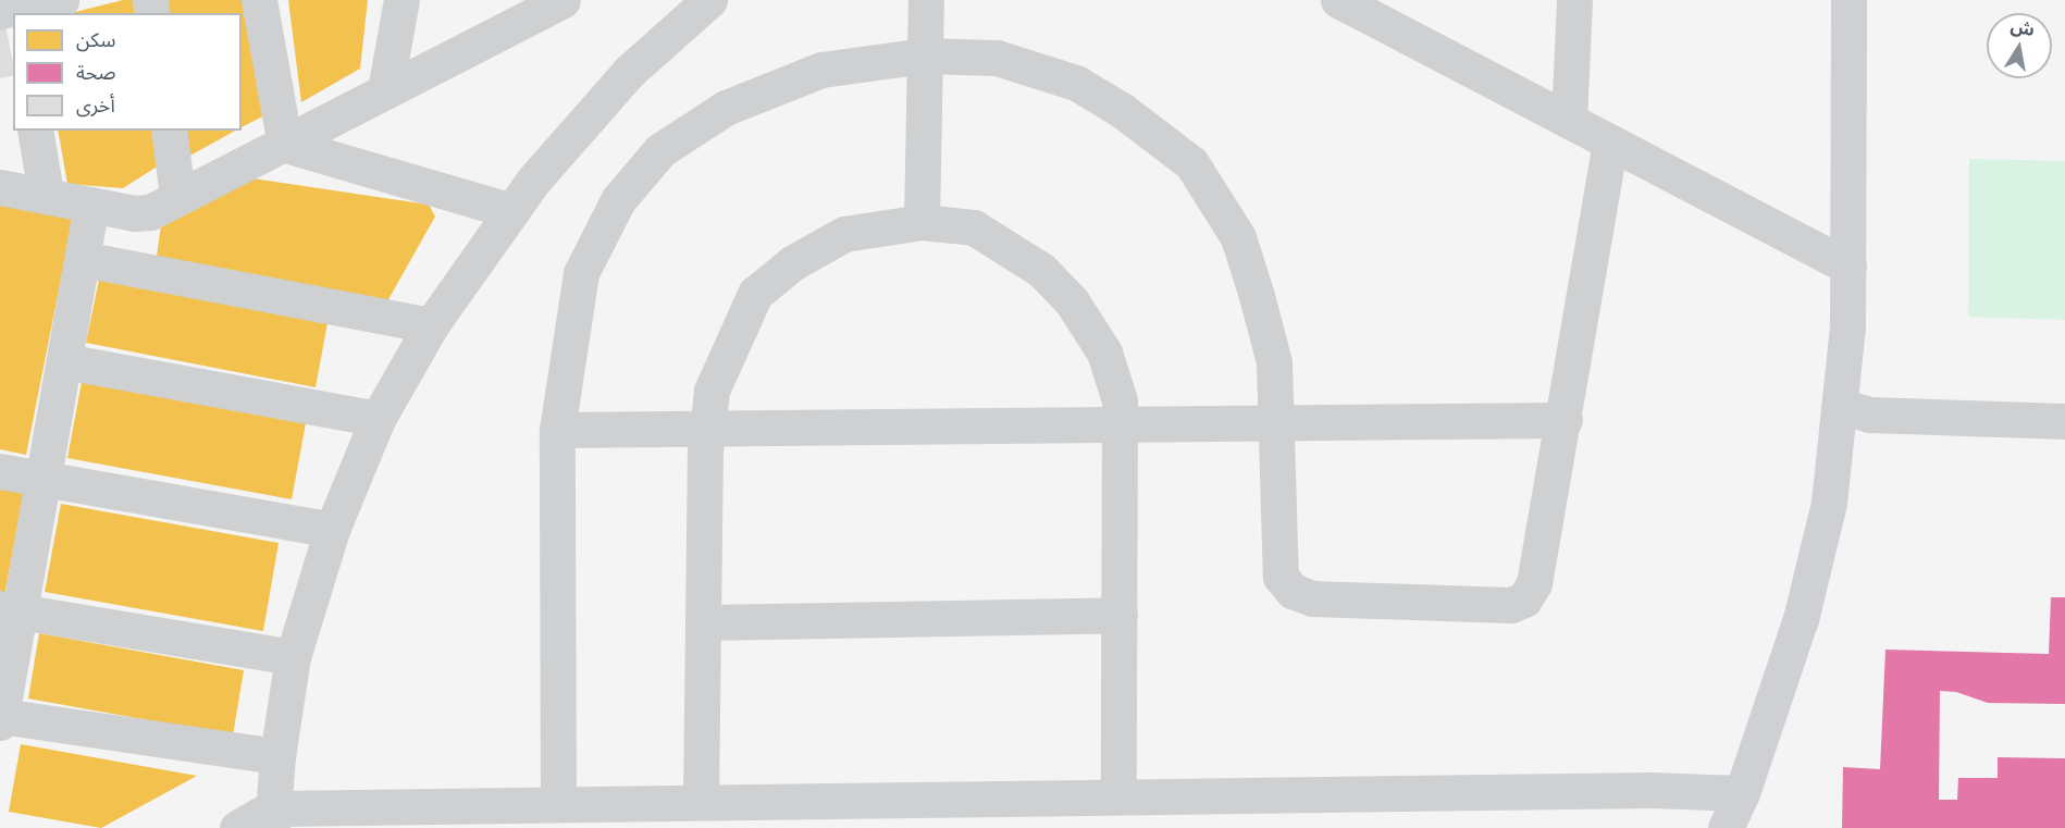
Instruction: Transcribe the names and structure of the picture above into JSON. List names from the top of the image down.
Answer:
{
  "legend": ["سكن", "صحة", "أخرى"],
  "north": "top"
}
